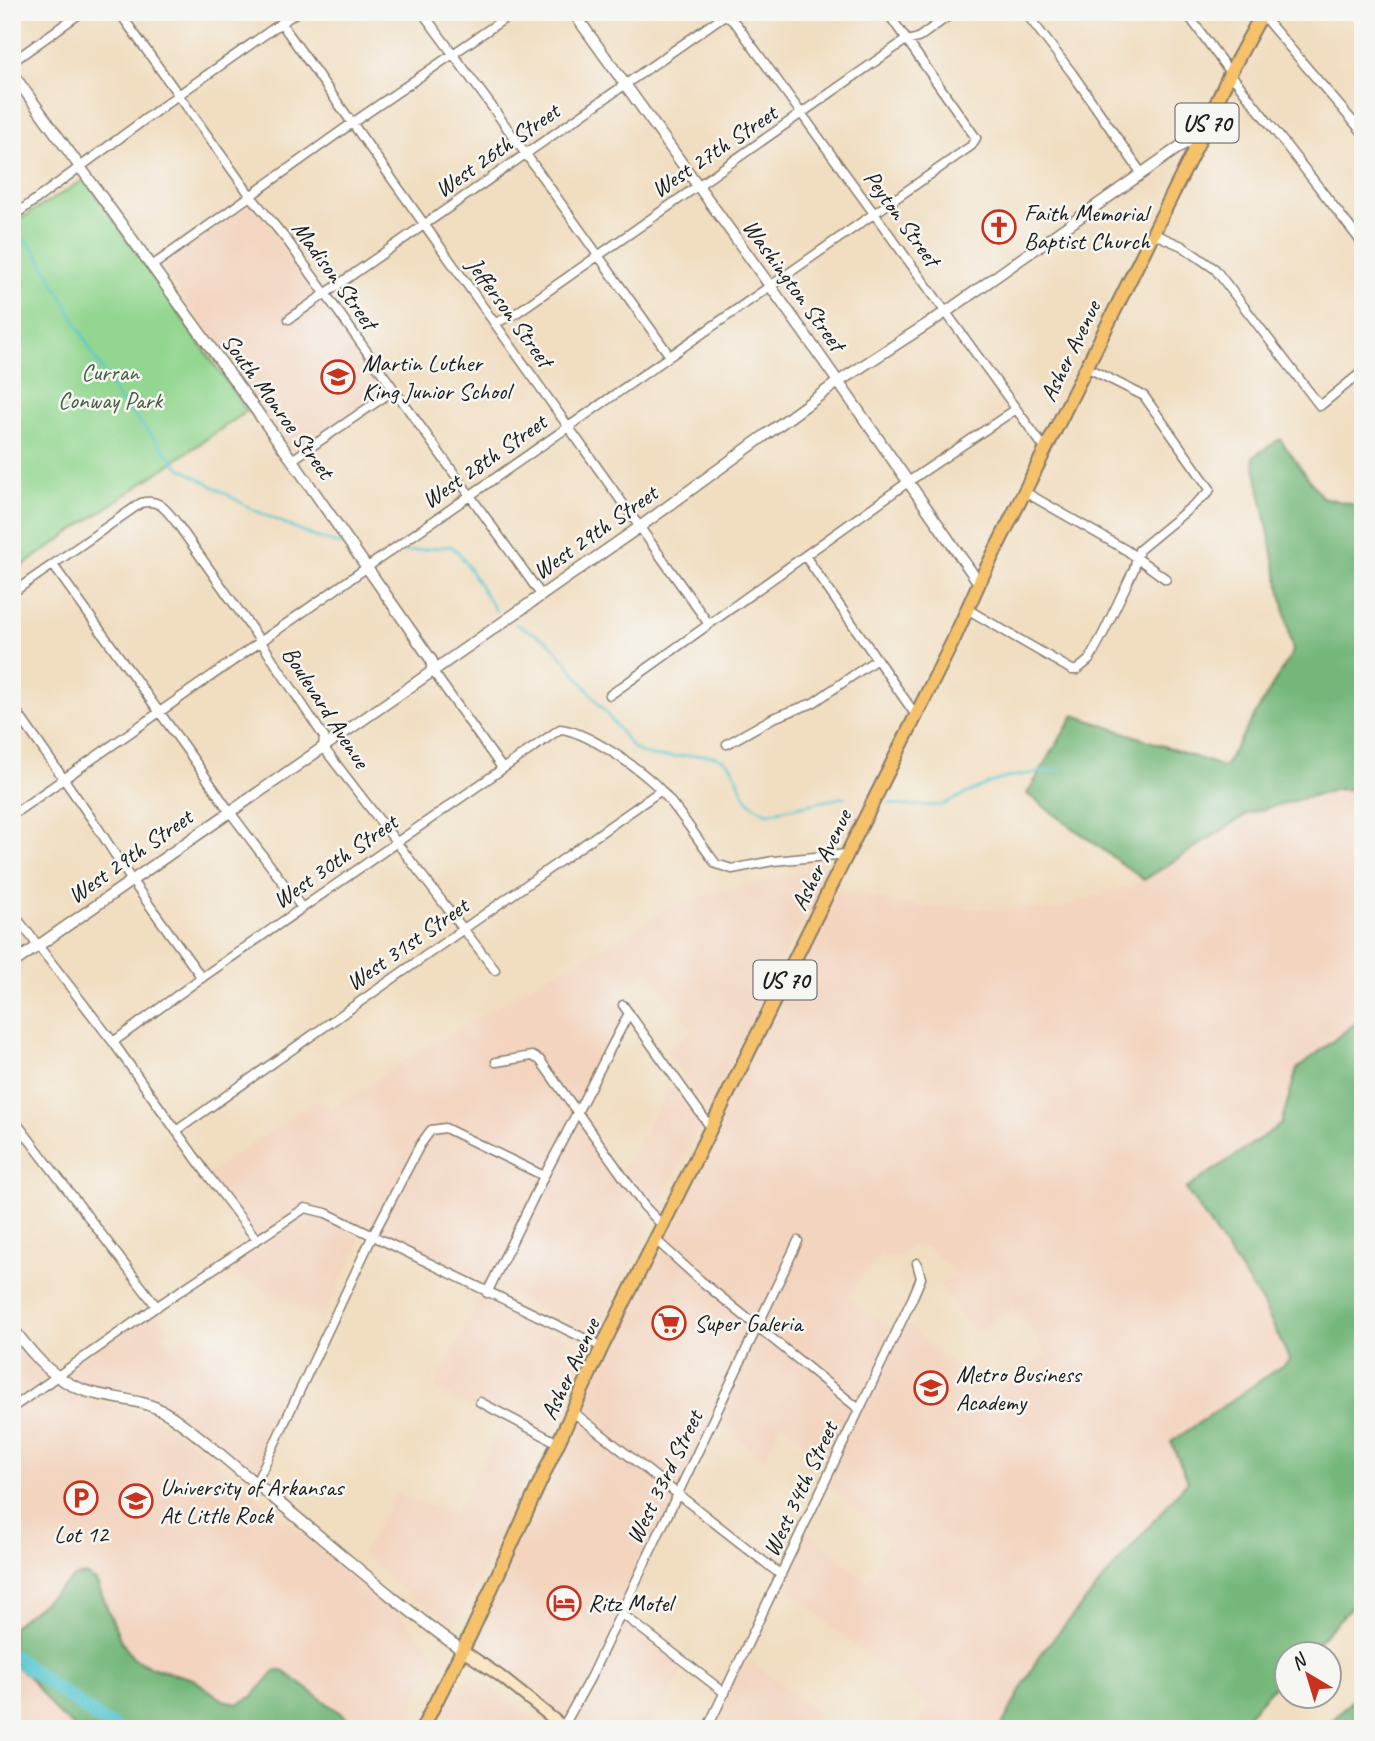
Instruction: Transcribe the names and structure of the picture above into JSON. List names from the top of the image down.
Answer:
{
  "streets": {
    "main road": ["US 70", "Asher Avenue"],
    "street": [
      "West 26th Street",
      "West 27th Street",
      "Peyton Street",
      "Madison Street",
      "Washington Street",
      "Jefferson Street",
      "South Monroe Street",
      "West 28th Street",
      "West 29th Street",
      "Boulevard Avenue",
      "West 30th Street",
      "West 31st Street",
      "West 33rd Street",
      "West 34th Street"
    ]
  },
  "crossings": [
    ["West 26th Street", "Peyton Street"],
    ["West 26th Street", "Madison Street"],
    ["West 26th Street", "Washington Street"],
    ["West 26th Street", "Jefferson Street"],
    ["West 27th Street", "Peyton Street"],
    ["West 27th Street", "Washington Street"],
    ["West 27th Street", "Jefferson Street"],
    ["West 27th Street", "West 28th Street"],
    ["Peyton Street", "Asher Avenue"],
    ["Peyton Street", "West 28th Street"],
    ["Peyton Street", "West 29th Street"],
    ["Madison Street", "West 28th Street"],
    ["Madison Street", "West 29th Street"],
    ["Washington Street", "Asher Avenue"],
    ["Washington Street", "West 28th Street"],
    ["Washington Street", "West 29th Street"],
    ["Jefferson Street", "West 28th Street"],
    ["Jefferson Street", "West 29th Street"],
    ["Asher Avenue", "West 29th Street"],
    ["South Monroe Street", "West 28th Street"],
    ["South Monroe Street", "West 29th Street"],
    ["South Monroe Street", "West 30th Street"],
    ["West 28th Street", "Boulevard Avenue"],
    ["West 29th Street", "Boulevard Avenue"],
    ["Boulevard Avenue", "West 30th Street"],
    ["Boulevard Avenue", "West 31st Street"],
    ["West 30th Street", "West 31st Street"]
  ],
  "parks": ["Curran Conway Park"],
  "places": {
    "church": ["Faith Memorial Baptist Church"],
    "school or university": ["Martin Luther King Junior School", "Metro Business Academy", "University of Arkansas At Little Rock"],
    "supermarket": ["Super Galeria"],
    "parking": ["Lot 12"],
    "hotel": ["Ritz Motel"]
  },
  "north": "top left"
}
